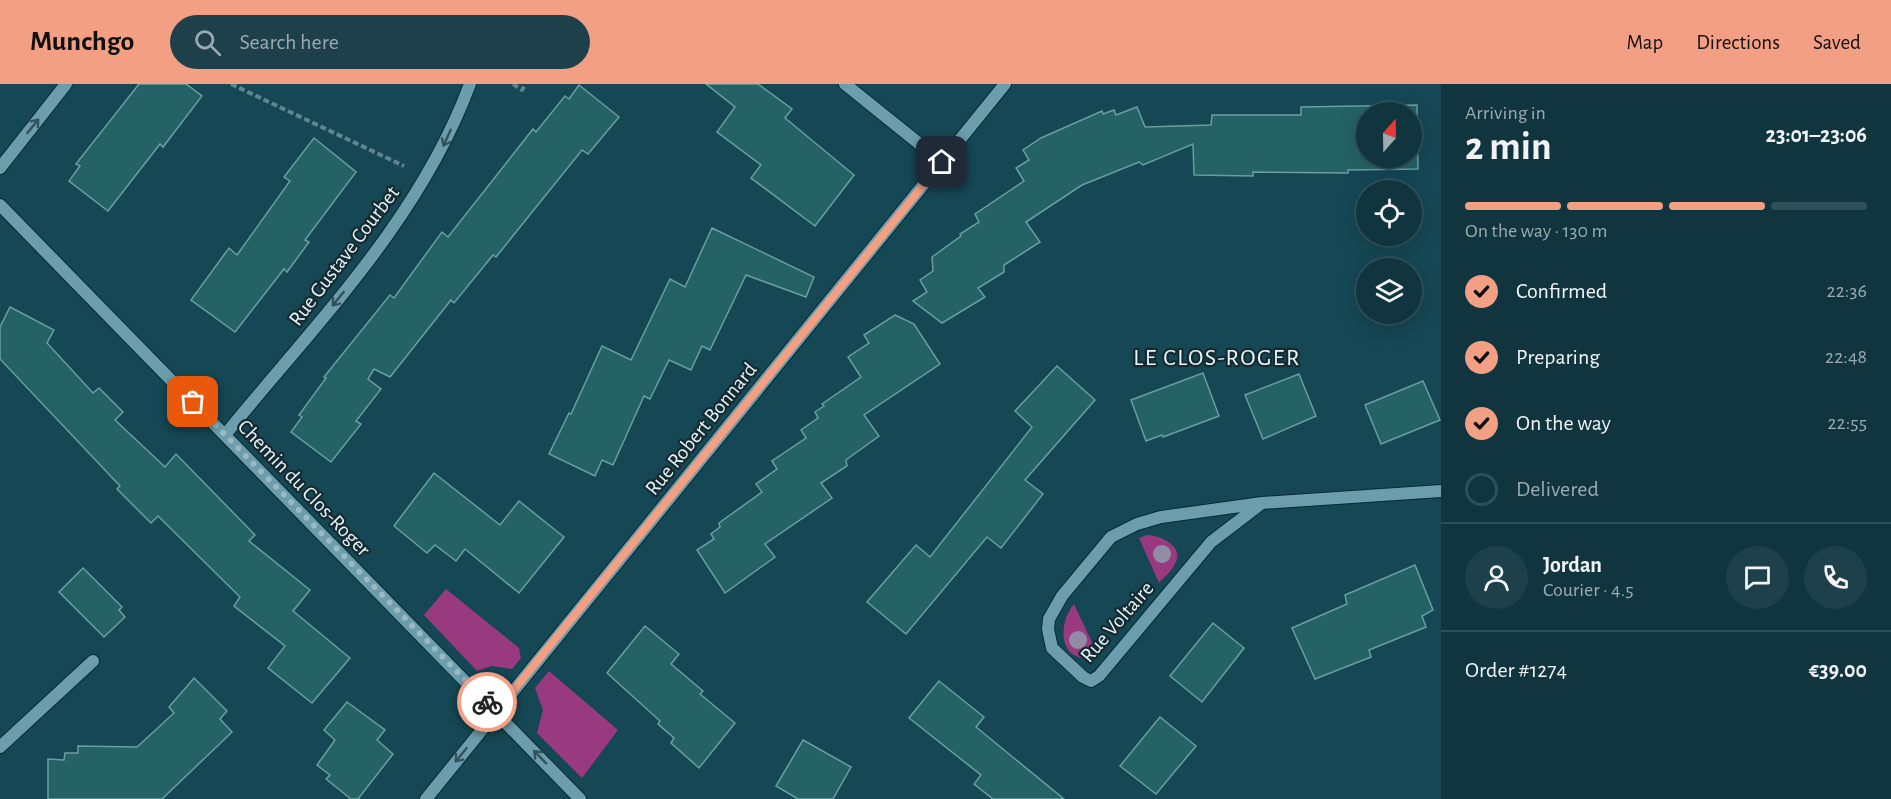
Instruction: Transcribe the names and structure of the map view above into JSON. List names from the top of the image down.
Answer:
{
  "streets": {
    "street": [
      "Rue Gustave Courbet",
      "Rue Robert Bonnard",
      "Chemin du Clos-Roger",
      "Rue Voltaire"
    ]
  },
  "crossings": [
    ["Rue Gustave Courbet", "Chemin du Clos-Roger"],
    ["Rue Robert Bonnard", "Chemin du Clos-Roger"]
  ],
  "one_way": ["Rue Gustave Courbet"],
  "districts": ["LE CLOS-ROGER"],
  "north": "top",
  "page": {
    "header": "Munchgo",
    "search": "Search here",
    "nav": ["Map", "Directions", "Saved"],
    "heading": ["2 min", "Arriving in", "23:01–23:06"],
    "panel": [
      "Jordan",
      "Courier · 4.5",
      "Order #1274",
      "€39.00"
    ],
    "bar": "On the way · 130 m",
    "list": [
      ["Confirmed", "22:36"],
      ["Preparing", "22:48"],
      ["On the way", "22:55"],
      "Delivered"
    ]
  }
}
